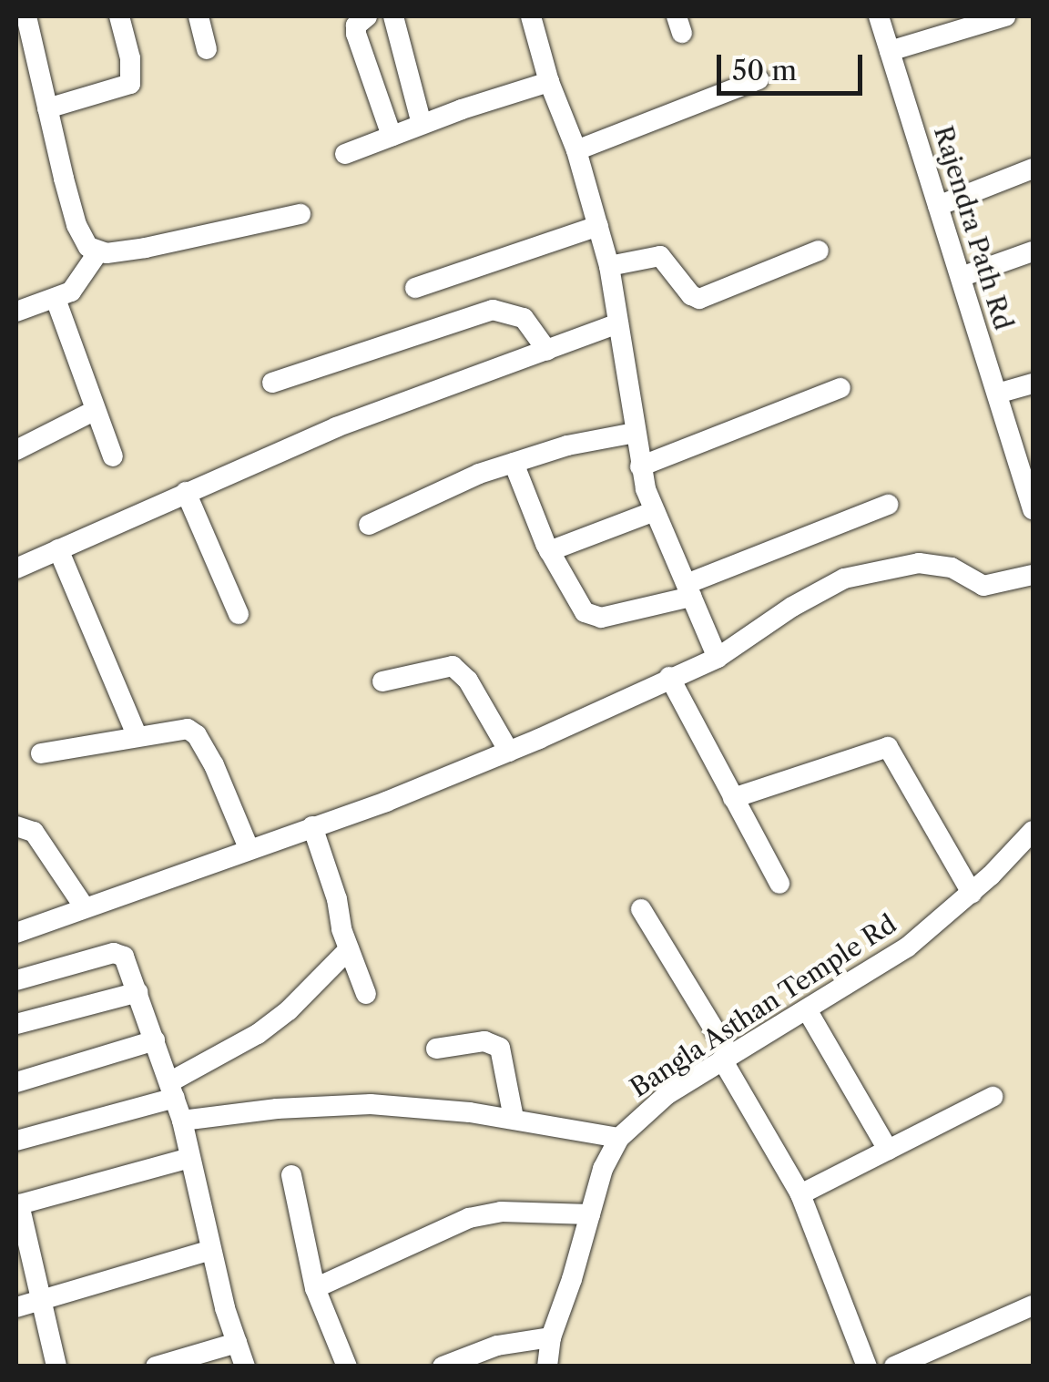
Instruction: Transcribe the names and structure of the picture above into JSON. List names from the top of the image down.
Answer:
{
  "streets": {
    "street": ["Rajendra Path Rd", "Bangla Asthan Temple Rd"]
  },
  "scale_bar": "50 m"
}
